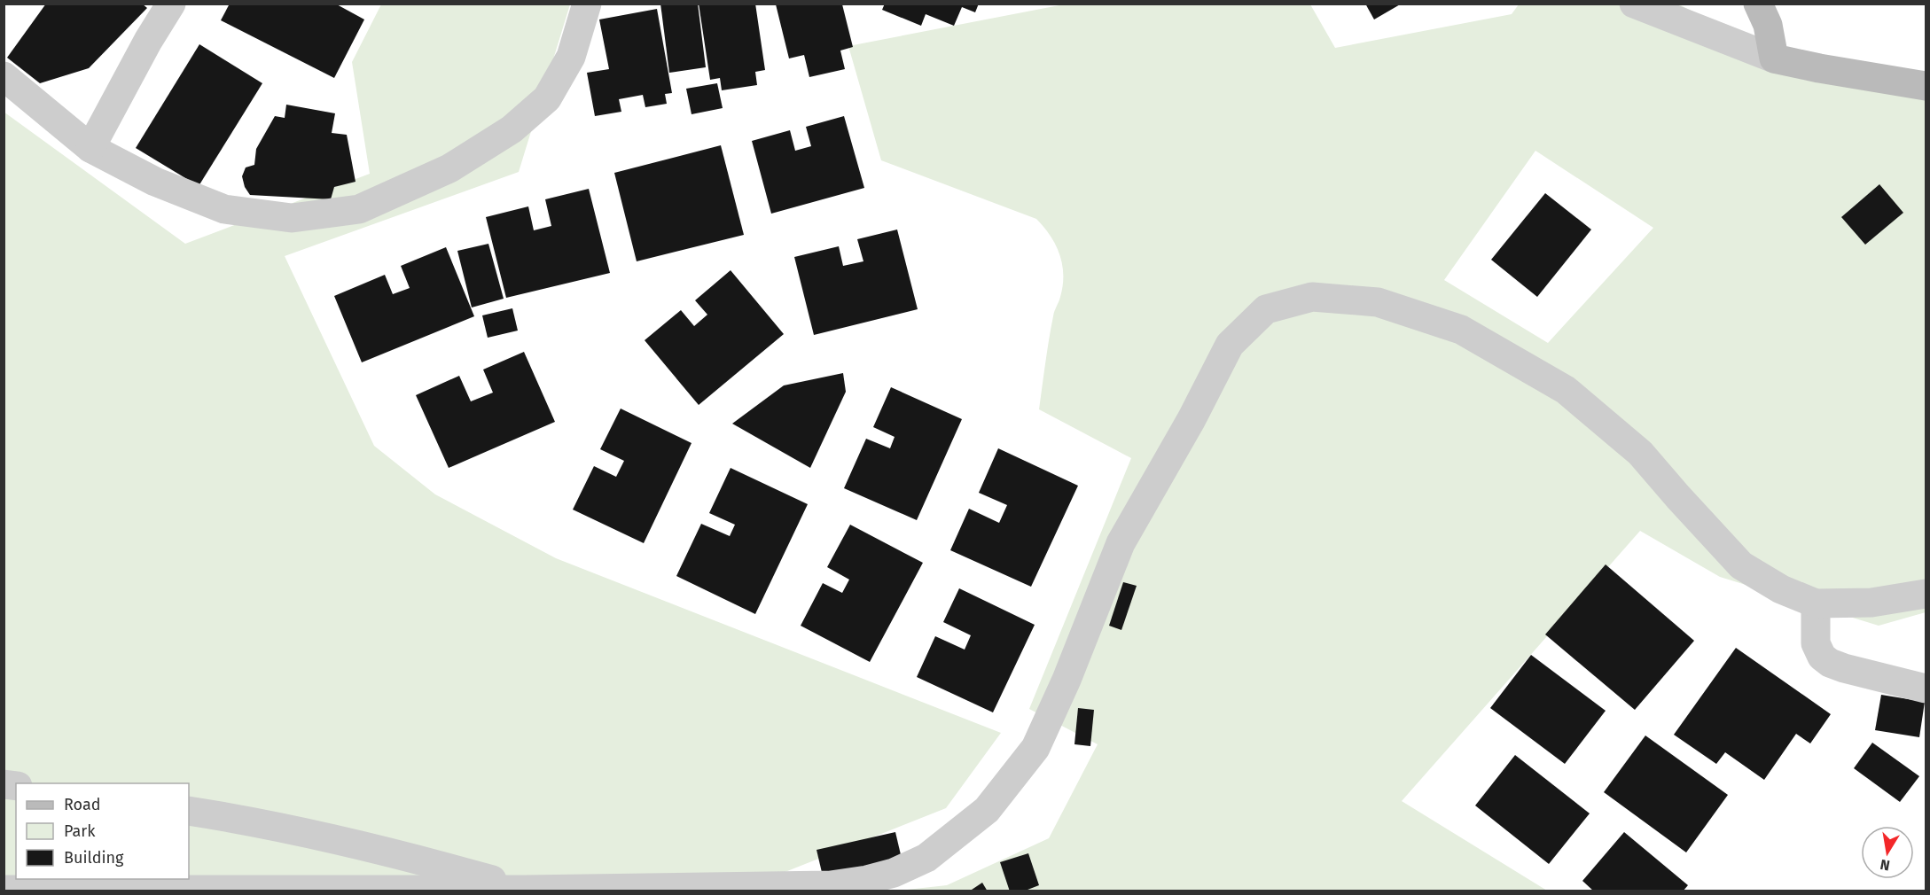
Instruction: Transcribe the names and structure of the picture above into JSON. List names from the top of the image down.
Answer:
{
  "legend": ["Road", "Park", "Building"],
  "north": "bottom"
}
